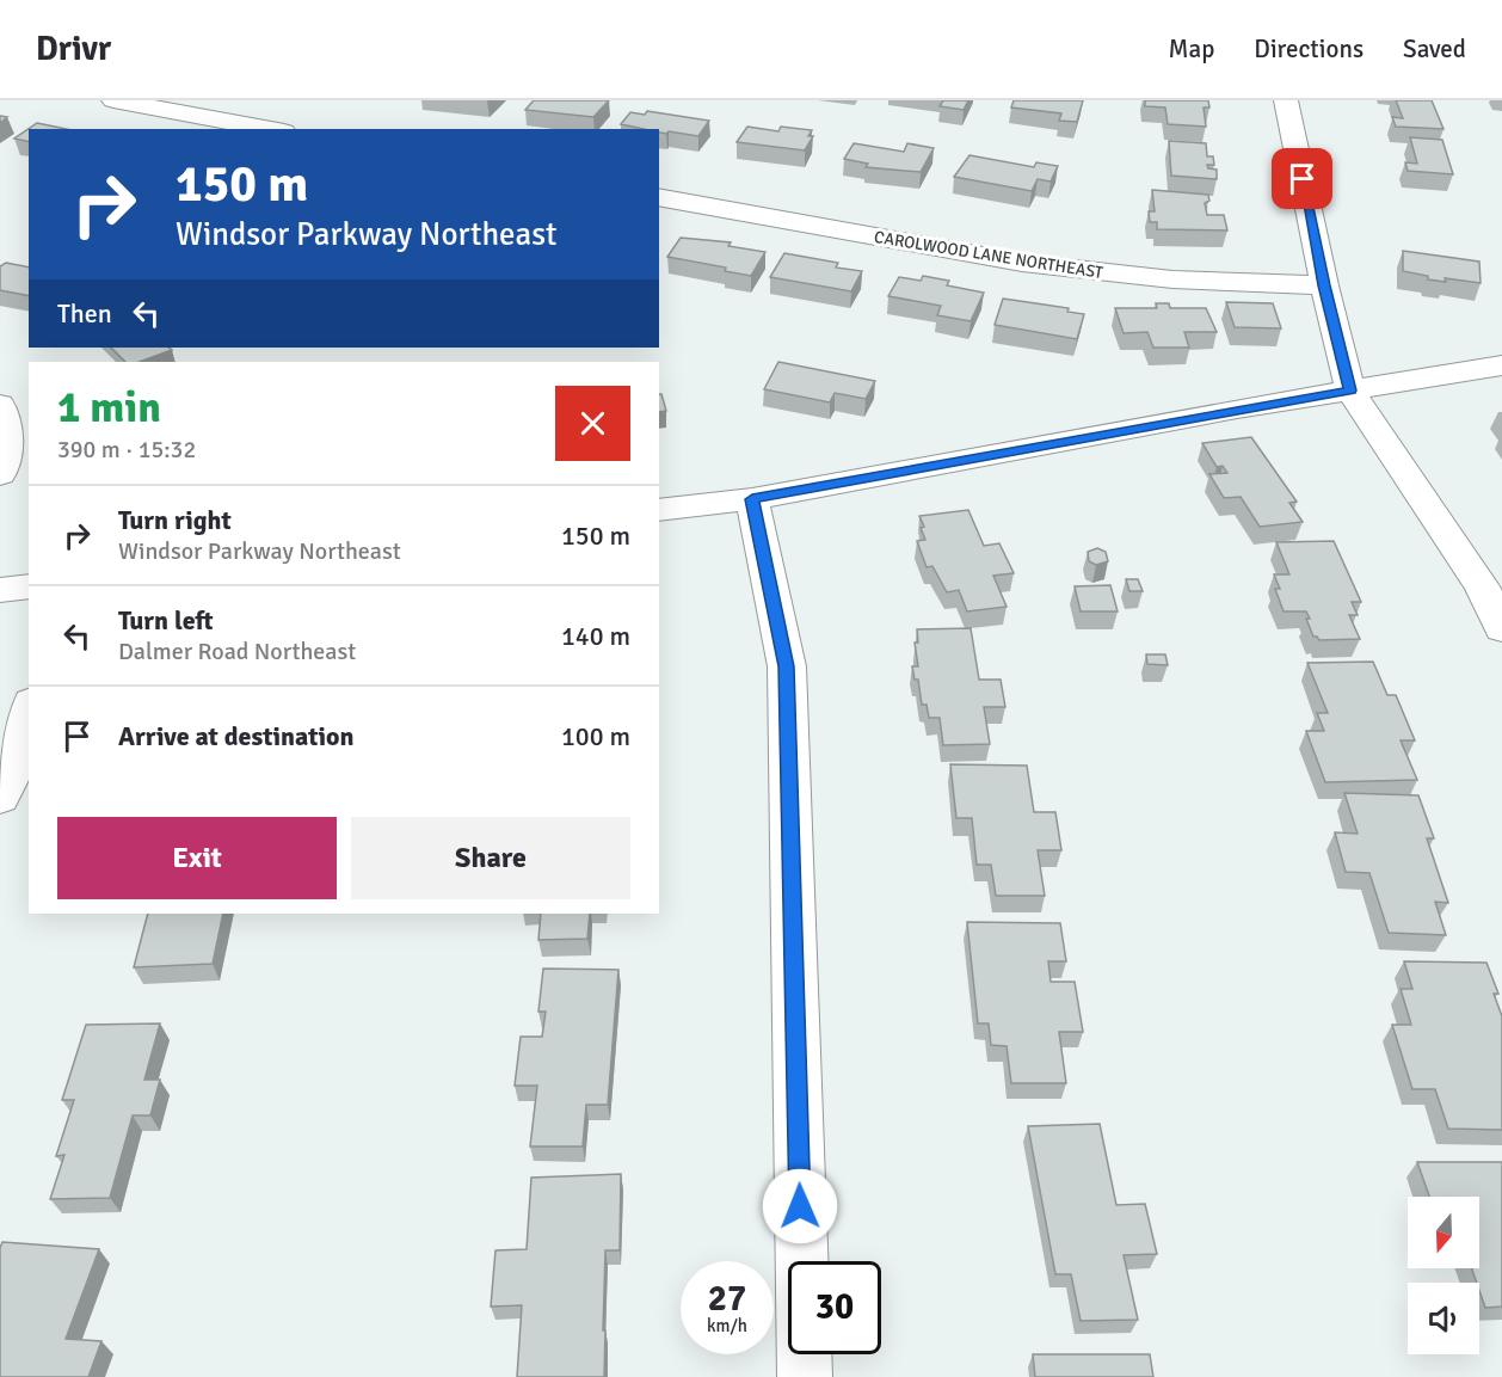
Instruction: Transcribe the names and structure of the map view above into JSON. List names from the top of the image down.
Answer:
{
  "streets": {
    "street": ["CAROLWOOD LANE NORTHEAST"]
  },
  "north": "bottom",
  "page": {
    "header": "Drivr",
    "nav": ["Map", "Directions", "Saved"],
    "turn": ["150 m", "Windsor Parkway Northeast"],
    "then": "Then",
    "heading": ["1 min", "390 m · 15:32"],
    "list": [
      {
        "name": "Turn right",
        "note": "Windsor Parkway Northeast",
        "value": "150 m"
      },
      {
        "name": "Turn left",
        "note": "Dalmer Road Northeast",
        "value": "140 m"
      },
      {
        "name": "Arrive at destination",
        "value": "100 m"
      }
    ],
    "buttons": ["Exit", "Share"],
    "speed": "27 km/h",
    "limit": "30"
  }
}
